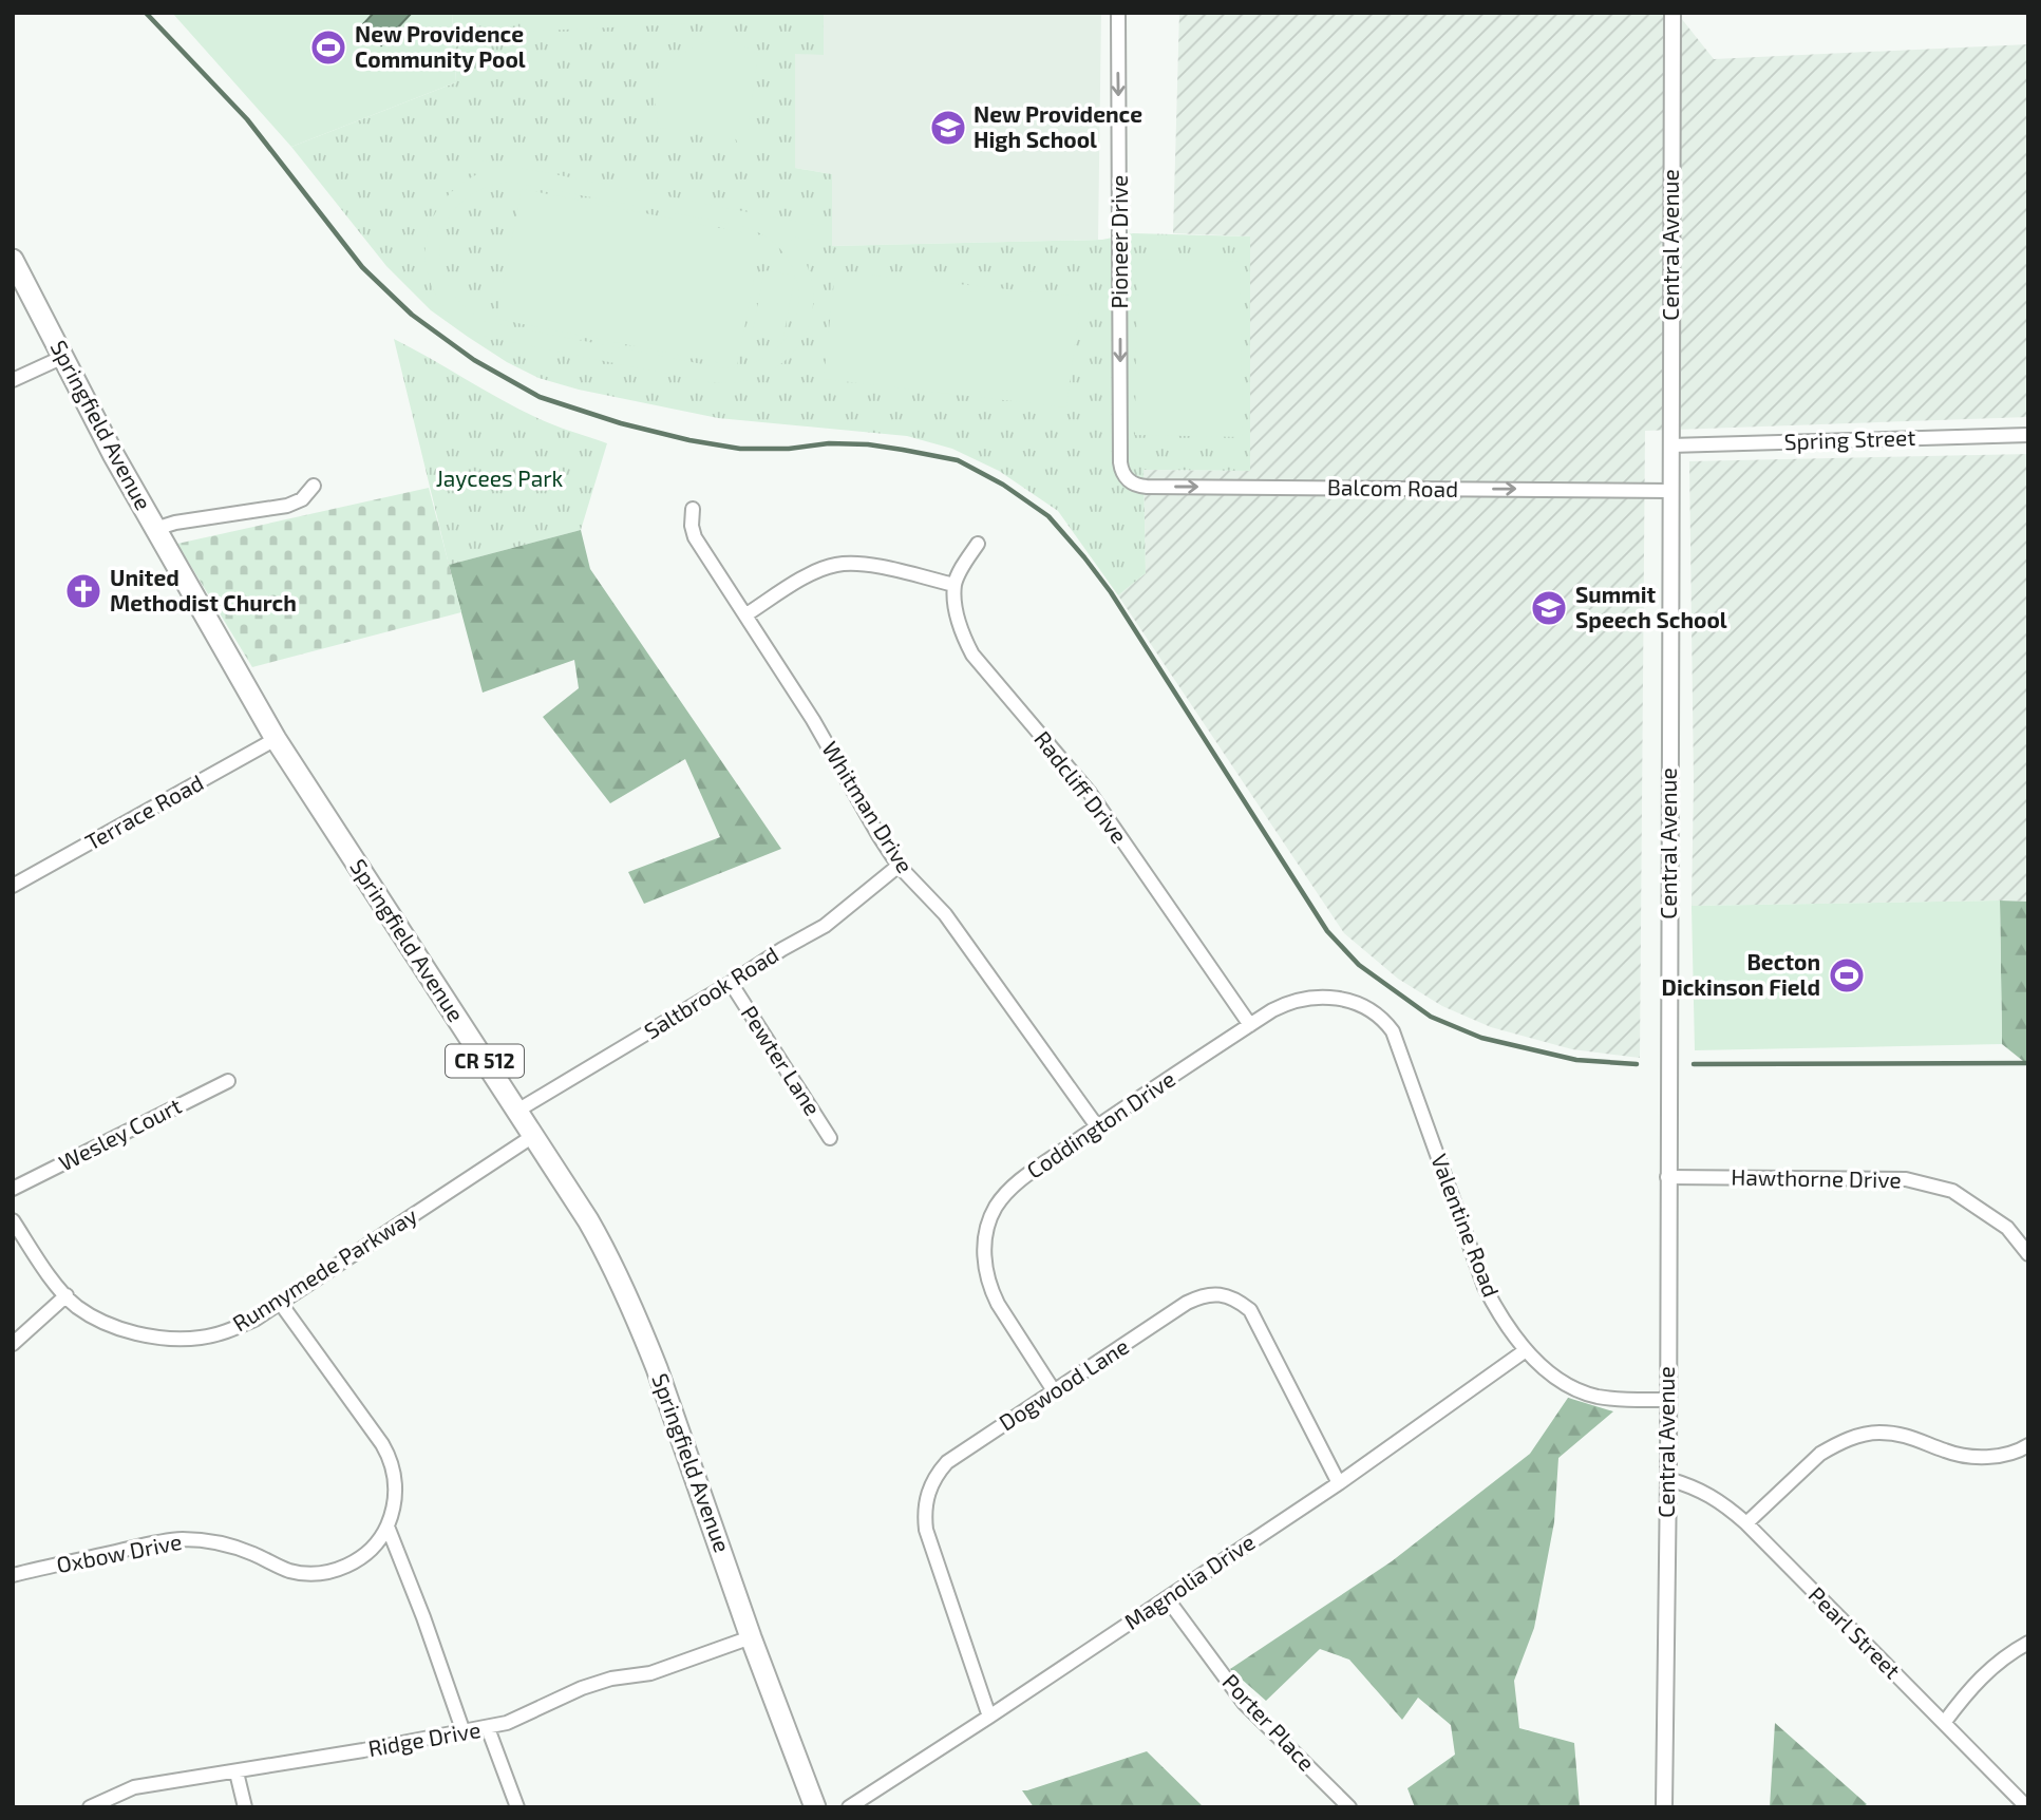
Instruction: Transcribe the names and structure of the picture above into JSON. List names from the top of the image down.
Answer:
{
  "streets": {
    "main road": ["Springfield Avenue", "CR 512"],
    "street": [
      "Pioneer Drive",
      "Central Avenue",
      "Spring Street",
      "Balcom Road",
      "Radcliff Drive",
      "Whitman Drive",
      "Terrace Road",
      "Saltbrook Road",
      "Pewter Lane",
      "Coddington Drive",
      "Wesley Court",
      "Hawthorne Drive",
      "Valentine Road",
      "Runnymede Parkway",
      "Dogwood Lane",
      "Oxbow Drive",
      "Magnolia Drive",
      "Pearl Street",
      "Porter Place",
      "Ridge Drive"
    ]
  },
  "crossings": [
    ["Pioneer Drive", "Balcom Road"],
    ["Central Avenue", "Spring Street"],
    ["Central Avenue", "Balcom Road"],
    ["Central Avenue", "Hawthorne Drive"],
    ["Central Avenue", "Valentine Road"],
    ["Central Avenue", "Pearl Street"],
    ["Springfield Avenue", "Terrace Road"],
    ["Springfield Avenue", "Saltbrook Road"],
    ["Springfield Avenue", "Runnymede Parkway"],
    ["Springfield Avenue", "Ridge Drive"],
    ["Radcliff Drive", "Coddington Drive"],
    ["Whitman Drive", "Saltbrook Road"],
    ["Whitman Drive", "Coddington Drive"],
    ["Saltbrook Road", "Pewter Lane"],
    ["Coddington Drive", "Valentine Road"],
    ["Coddington Drive", "Dogwood Lane"],
    ["Valentine Road", "Magnolia Drive"],
    ["Runnymede Parkway", "Oxbow Drive"],
    ["Dogwood Lane", "Magnolia Drive"],
    ["Magnolia Drive", "Porter Place"]
  ],
  "one_way": ["Pioneer Drive", "Balcom Road"],
  "parks": ["Jaycees Park"],
  "places": {
    "sports": ["New Providence Community Pool", "Becton Dickinson Field"],
    "school or university": ["New Providence High School", "Summit Speech School"],
    "church": ["United Methodist Church"]
  }
}
